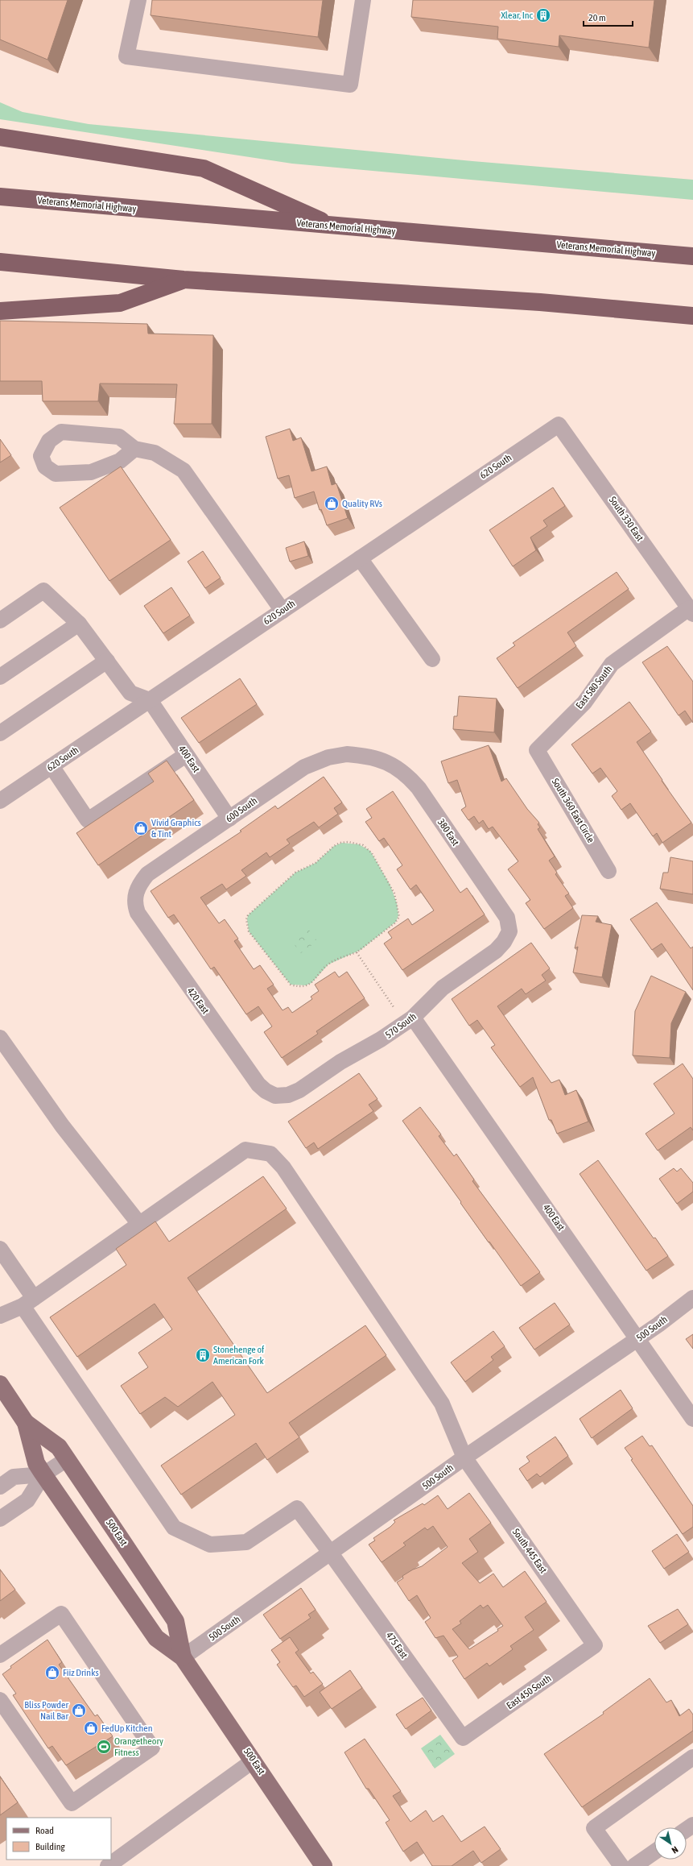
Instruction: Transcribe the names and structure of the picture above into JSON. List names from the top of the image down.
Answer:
{
  "streets": {
    "highway": ["Veterans Memorial Highway"],
    "main road": ["500 East"],
    "street": [
      "620 South",
      "South 330 East",
      "East 580 South",
      "400 East",
      "600 South",
      "South 360 East Circle",
      "380 East",
      "420 East",
      "570 South",
      "500 South",
      "South 445 East",
      "475 East",
      "East 450 South"
    ]
  },
  "crossings": [
    ["620 South", "South 330 East"],
    ["620 South", "400 East"],
    ["South 330 East", "East 580 South"],
    ["East 580 South", "South 360 East Circle"],
    ["400 East", "600 South"],
    ["400 East", "570 South"],
    ["400 East", "500 South"],
    ["600 South", "380 East"],
    ["600 South", "420 East"],
    ["380 East", "570 South"],
    ["420 East", "570 South"],
    ["500 South", "500 East"],
    ["500 South", "South 445 East"],
    ["500 South", "475 East"],
    ["South 445 East", "475 East"],
    ["South 445 East", "East 450 South"],
    ["475 East", "East 450 South"]
  ],
  "places": {
    "building": ["Xlear, Inc", "Stonehenge of American Fork"],
    "shop": [
      "Quality RVs",
      "Vivid Graphics & Tint",
      "Fiiz Drinks",
      "Bliss Powder Nail Bar",
      "FedUp Kitchen"
    ],
    "sports": ["Orangetheory Fitness"]
  },
  "legend": ["Road", "Building"],
  "scale_bar": "20 m",
  "north": "bottom right"
}
